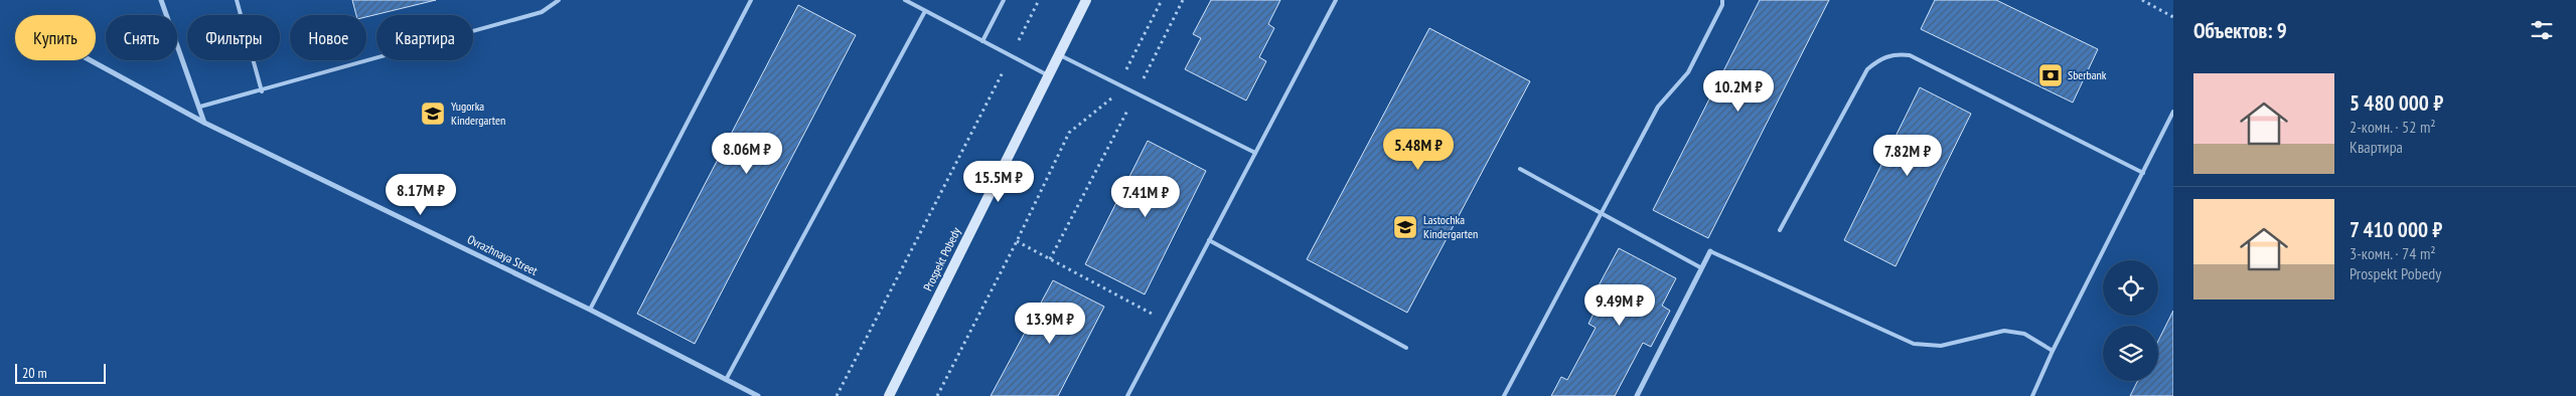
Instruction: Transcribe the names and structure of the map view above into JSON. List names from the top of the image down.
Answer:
{
  "streets": {
    "street": ["Ovrazhnaya Street", "Prospekt Pobedy"]
  },
  "places": {
    "bank": ["Sberbank"],
    "school or university": ["Yugorka Kindergarten", "Lastochka Kindergarten"]
  },
  "scale_bar": "20 m",
  "page": {
    "heading": "Объектов: 9",
    "chip": [
      "Купить",
      "Снять",
      "Фильтры",
      "Новое",
      "Квартира"
    ],
    "list": [
      {
        "name": "5 480 000 ₽",
        "note": "2-комн. · 52 m² · Квартира"
      },
      {
        "name": "7 410 000 ₽",
        "note": "3-комн. · 74 m² · Prospekt Pobedy"
      }
    ],
    "price": [
      "10.2M ₽",
      "5.48M ₽",
      "8.06M ₽",
      "7.82M ₽",
      "15.5M ₽",
      "8.17M ₽",
      "7.41M ₽",
      "9.49M ₽",
      "13.9M ₽"
    ],
    "scale": "20 m"
  }
}
